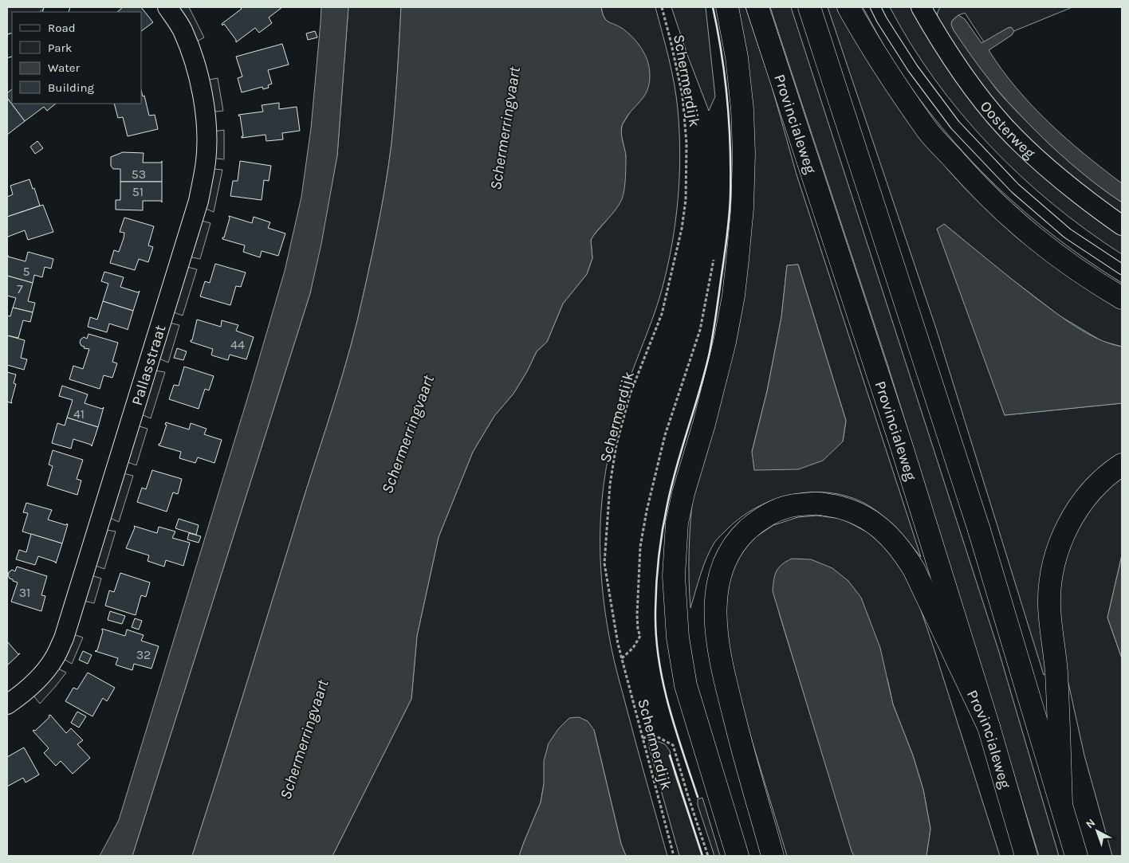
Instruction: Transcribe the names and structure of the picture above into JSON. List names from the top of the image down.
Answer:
{
  "streets": {
    "main road": ["Provincialeweg"],
    "street": ["Oosterweg", "Pallasstraat"],
    "path": ["Schermerdijk"]
  },
  "water": ["Schermerringvaart"],
  "house_numbers": [
    "53",
    "51",
    "5",
    "7",
    "44",
    "41",
    "31",
    "32"
  ],
  "legend": [
    "Road",
    "Park",
    "Water",
    "Building"
  ],
  "north": "top left"
}
